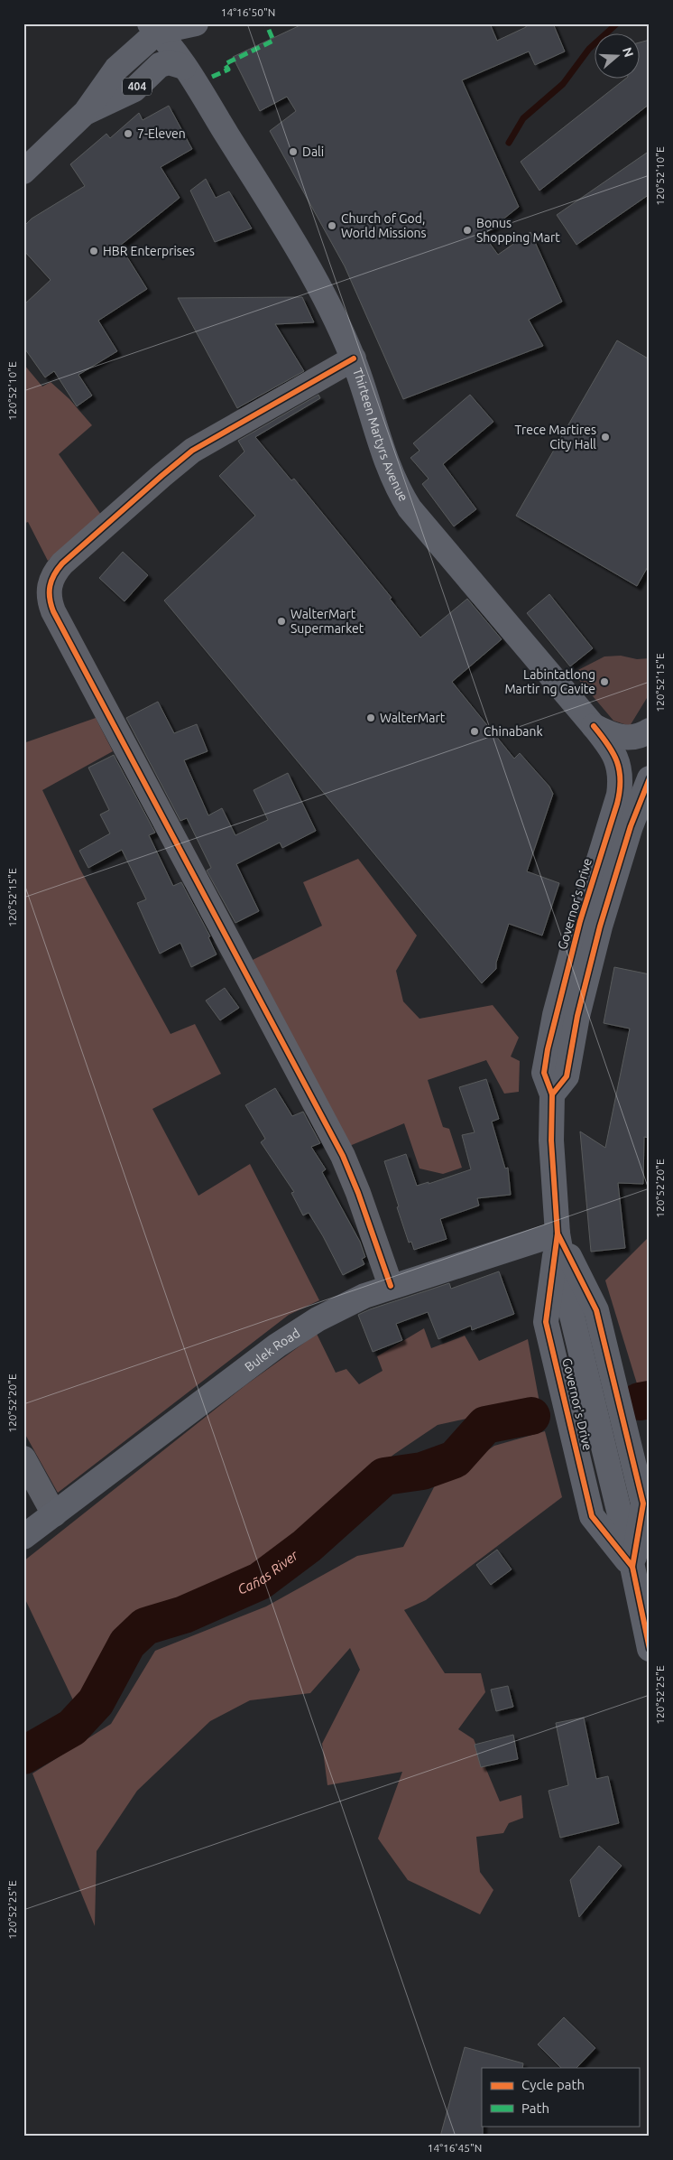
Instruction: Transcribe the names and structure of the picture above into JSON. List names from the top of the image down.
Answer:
{
  "streets": {
    "main road": [
      "404",
      "Thirteen Martyrs Avenue",
      "Governor's Drive",
      "Bulek Road"
    ]
  },
  "crossings": [
    ["404", "Thirteen Martyrs Avenue"],
    ["Thirteen Martyrs Avenue", "Governor's Drive"],
    ["Governor's Drive", "Bulek Road"]
  ],
  "water": ["Cañas River"],
  "places": [
    "7-Eleven",
    "Dali",
    "Church of God, World Missions",
    "Bonus Shopping Mart",
    "HBR Enterprises",
    "Trece Martires City Hall",
    "WalterMart Supermarket",
    "Labintatlong Martir ng Cavite",
    "WalterMart",
    "Chinabank"
  ],
  "legend": ["Cycle path", "Path"],
  "north": "right",
  "coordinates": [
    "14°16'50\"N",
    "120°52'10\"E",
    "120°52'15\"E",
    "120°52'20\"E",
    "120°52'25\"E",
    "14°16'45\"N"
  ]
}
